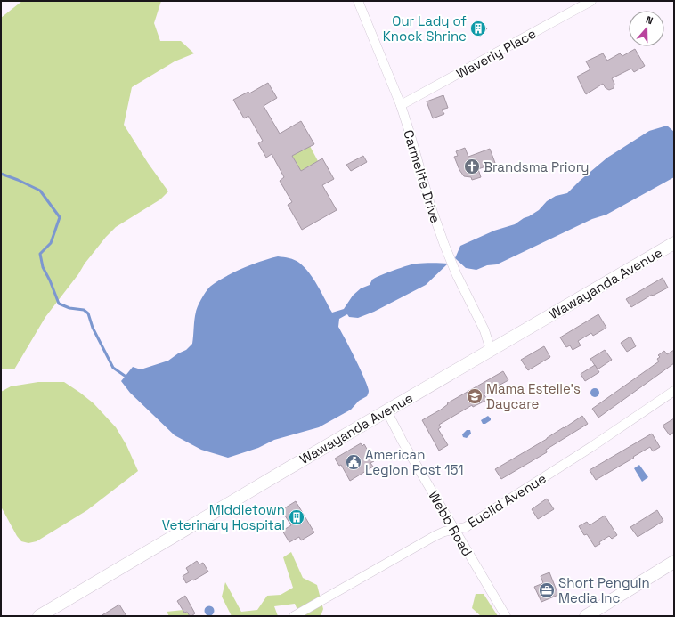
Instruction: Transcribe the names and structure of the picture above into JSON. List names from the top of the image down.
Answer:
{
  "streets": {
    "street": [
      "Waverly Place",
      "Carmelite Drive",
      "Wawayanda Avenue",
      "Euclid Avenue",
      "Webb Road"
    ]
  },
  "crossings": [
    ["Waverly Place", "Carmelite Drive"],
    ["Carmelite Drive", "Wawayanda Avenue"],
    ["Wawayanda Avenue", "Webb Road"],
    ["Euclid Avenue", "Webb Road"]
  ],
  "places": {
    "building": ["Our Lady of Knock Shrine", "Middletown Veterinary Hospital"],
    "church": ["Brandsma Priory"],
    "school or university": ["Mama Estelle's Daycare"],
    "public building": ["American Legion Post 151"],
    "office": ["Short Penguin Media Inc"]
  },
  "north": "top"
}
